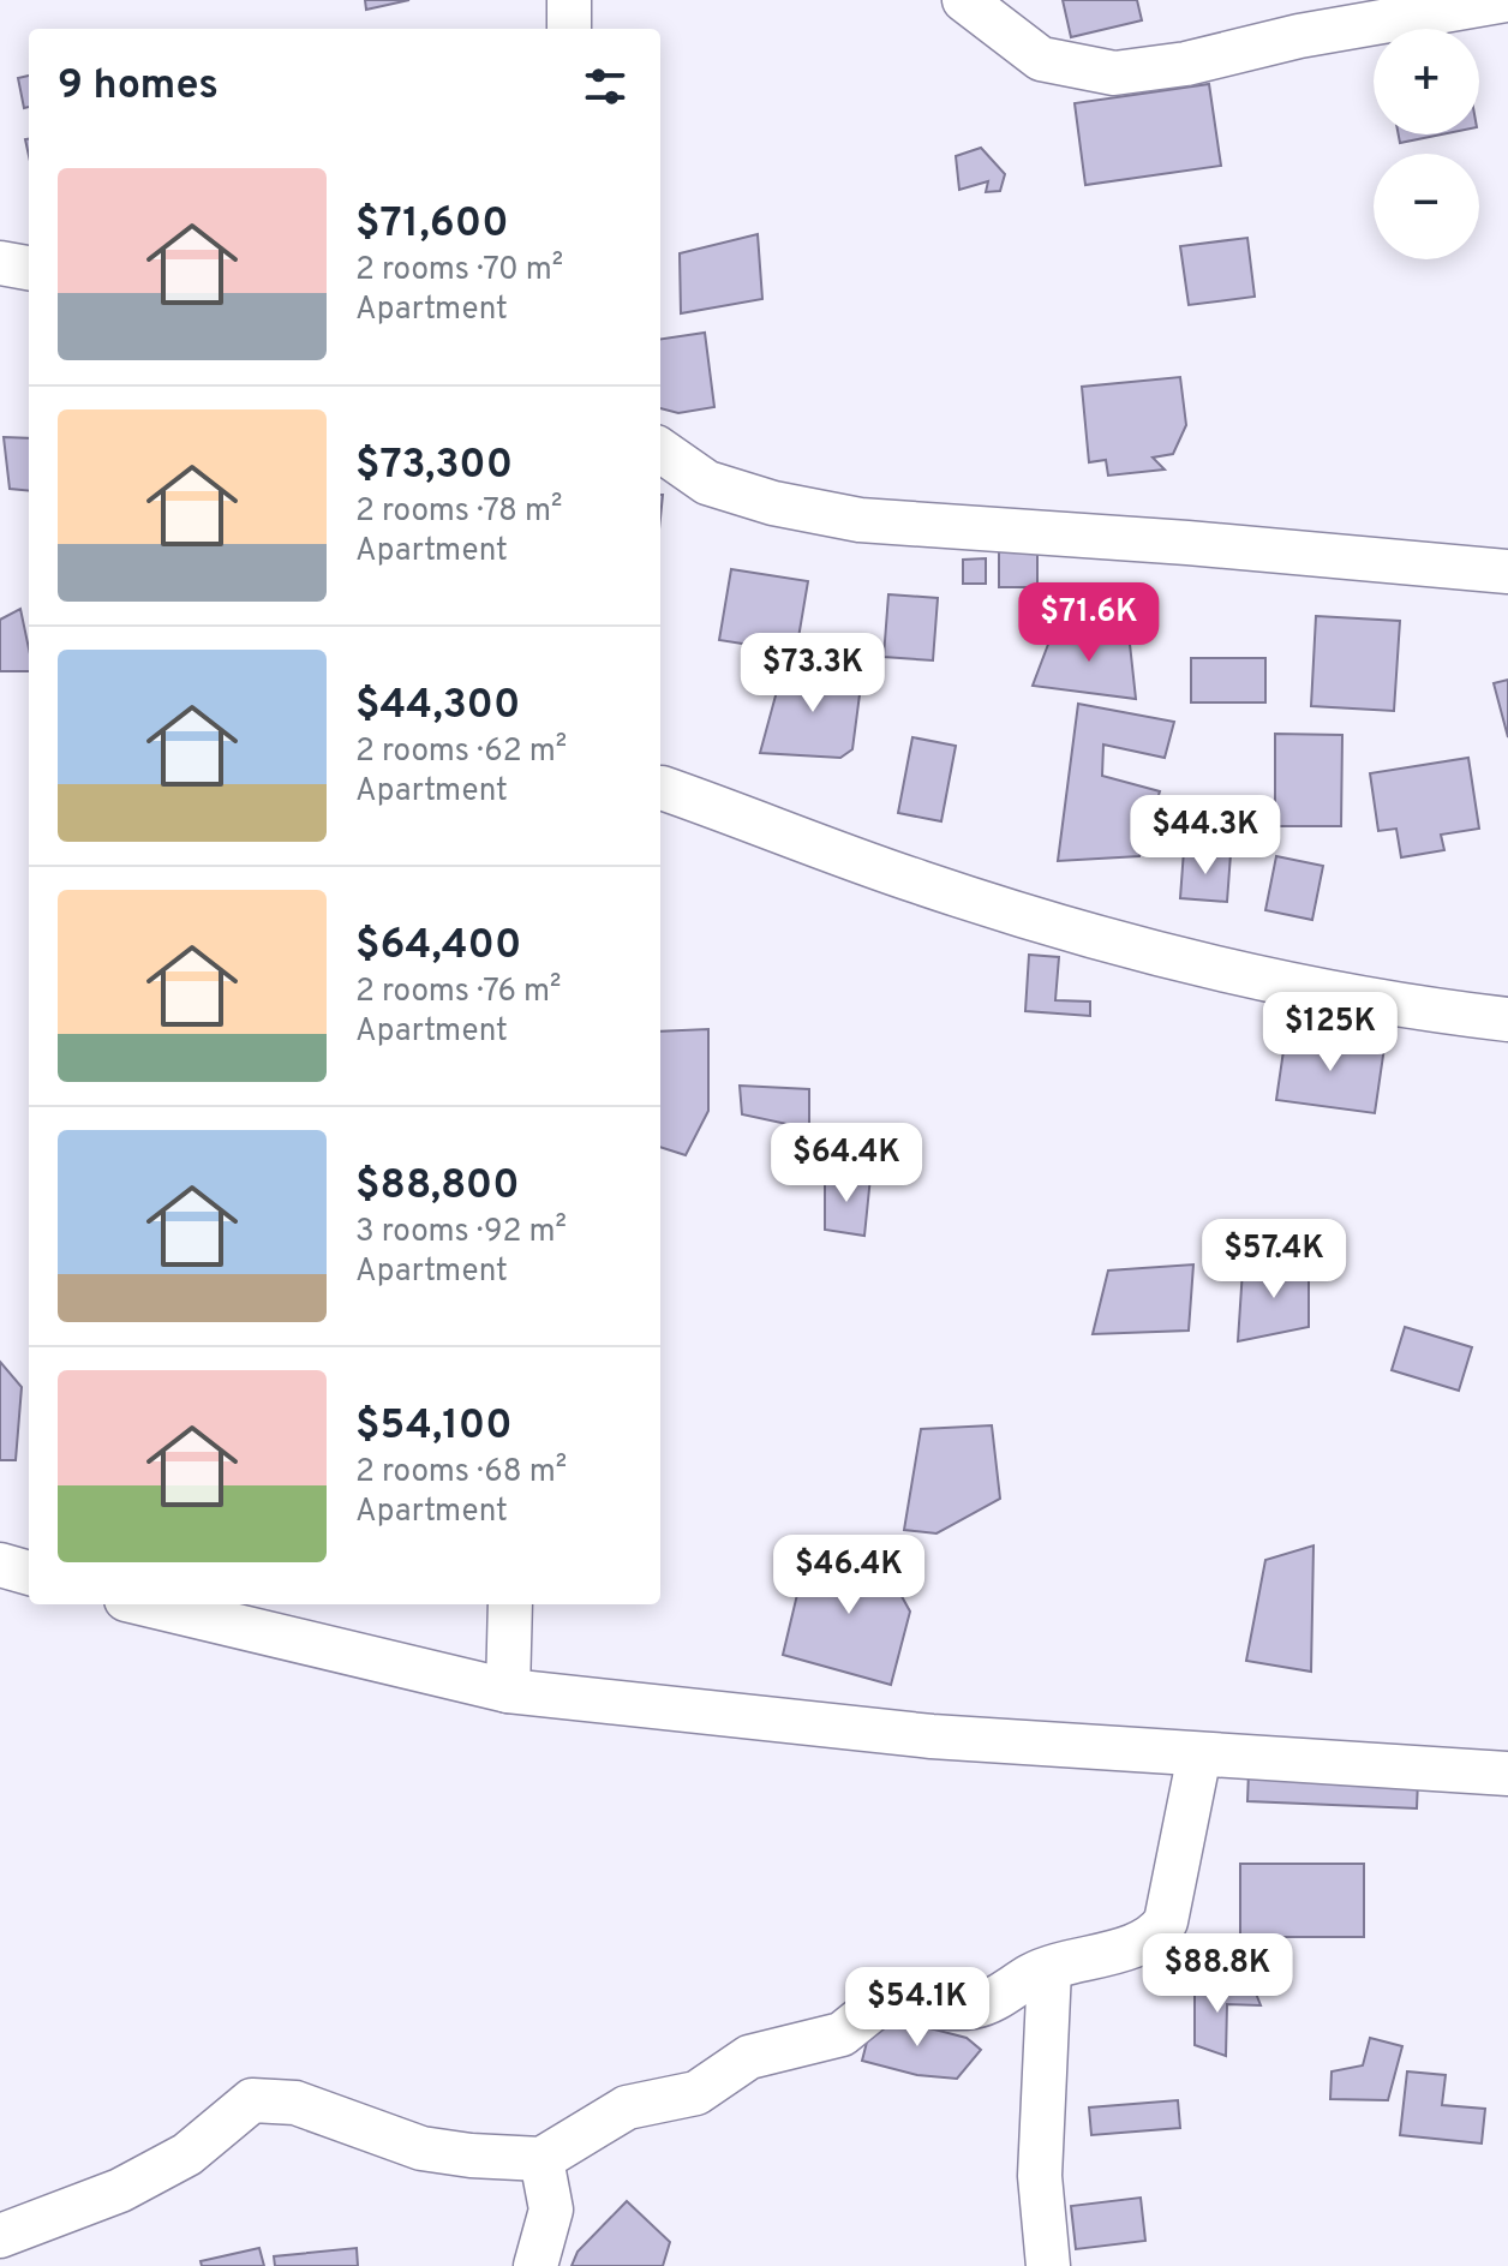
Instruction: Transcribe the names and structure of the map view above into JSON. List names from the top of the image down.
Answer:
{
  "page": {
    "map_buttons": ["+", "−"],
    "heading": "9 homes",
    "list": [
      {
        "name": "$71,600",
        "note": "2 rooms · 70 m² · Apartment"
      },
      {
        "name": "$73,300",
        "note": "2 rooms · 78 m² · Apartment"
      },
      {
        "name": "$44,300",
        "note": "2 rooms · 62 m² · Apartment"
      },
      {
        "name": "$64,400",
        "note": "2 rooms · 76 m² · Apartment"
      },
      {
        "name": "$88,800",
        "note": "3 rooms · 92 m² · Apartment"
      },
      {
        "name": "$54,100",
        "note": "2 rooms · 68 m² · Apartment"
      }
    ],
    "price": [
      "$71.6K",
      "$73.3K",
      "$44.3K",
      "$125K",
      "$64.4K",
      "$57.4K",
      "$46.4K",
      "$88.8K",
      "$54.1K"
    ]
  }
}
